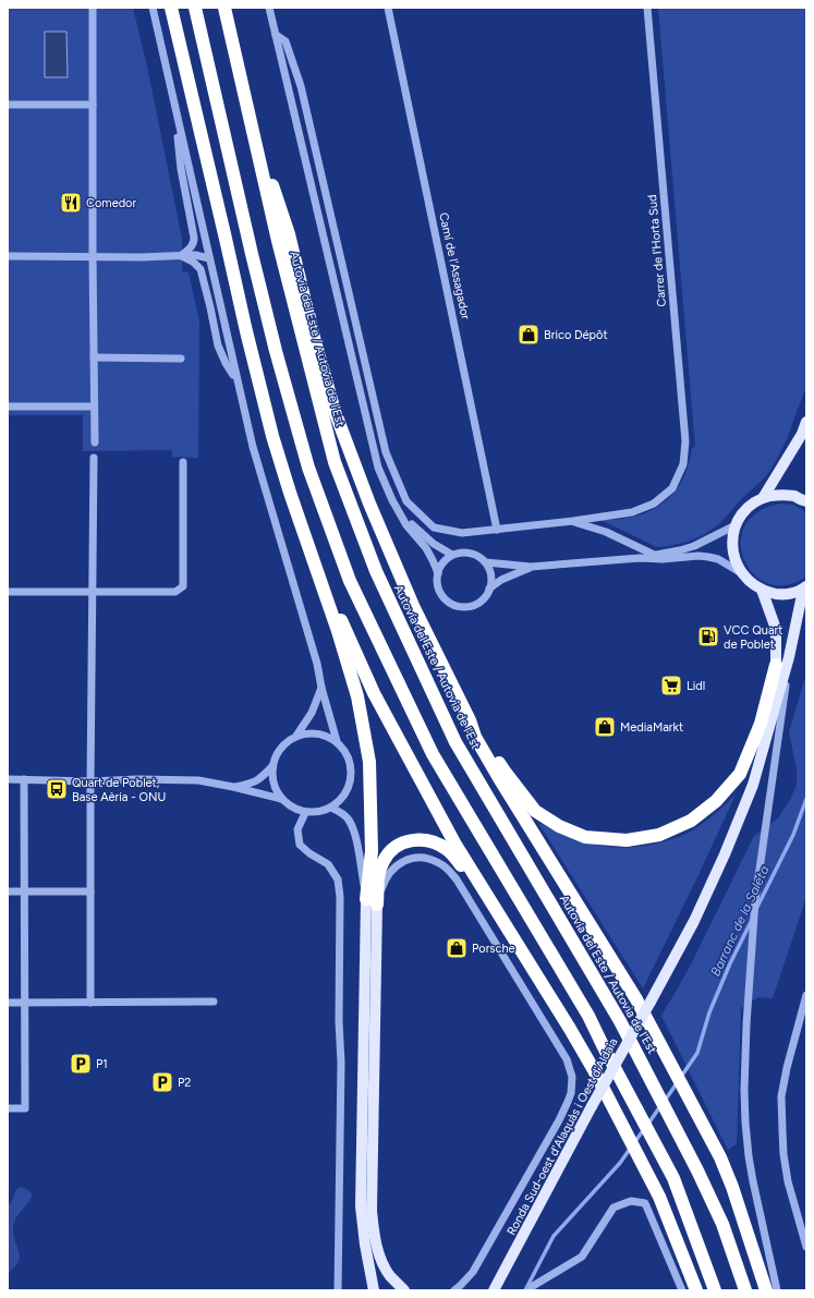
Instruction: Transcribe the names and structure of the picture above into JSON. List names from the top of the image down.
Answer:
{
  "streets": {
    "highway": ["Autovía del Este / Autovia de l'Est"],
    "main road": ["Ronda Sud-oest d'Alaquàs i Oest d'Aldaia"],
    "street": ["Carrer de l'Horta Sud", "Camí de l'Assagador"]
  },
  "water": ["Barranc de la Saleta"],
  "places": {
    "restaurant": ["Comedor"],
    "shop": ["Brico Dépôt", "MediaMarkt", "Porsche"],
    "fuel station": ["VCC Quart de Poblet"],
    "supermarket": ["Lidl"],
    "bus stop": ["Quart de Poblet, Base Aèria - ONU"],
    "parking": ["P1", "P2"]
  }
}
